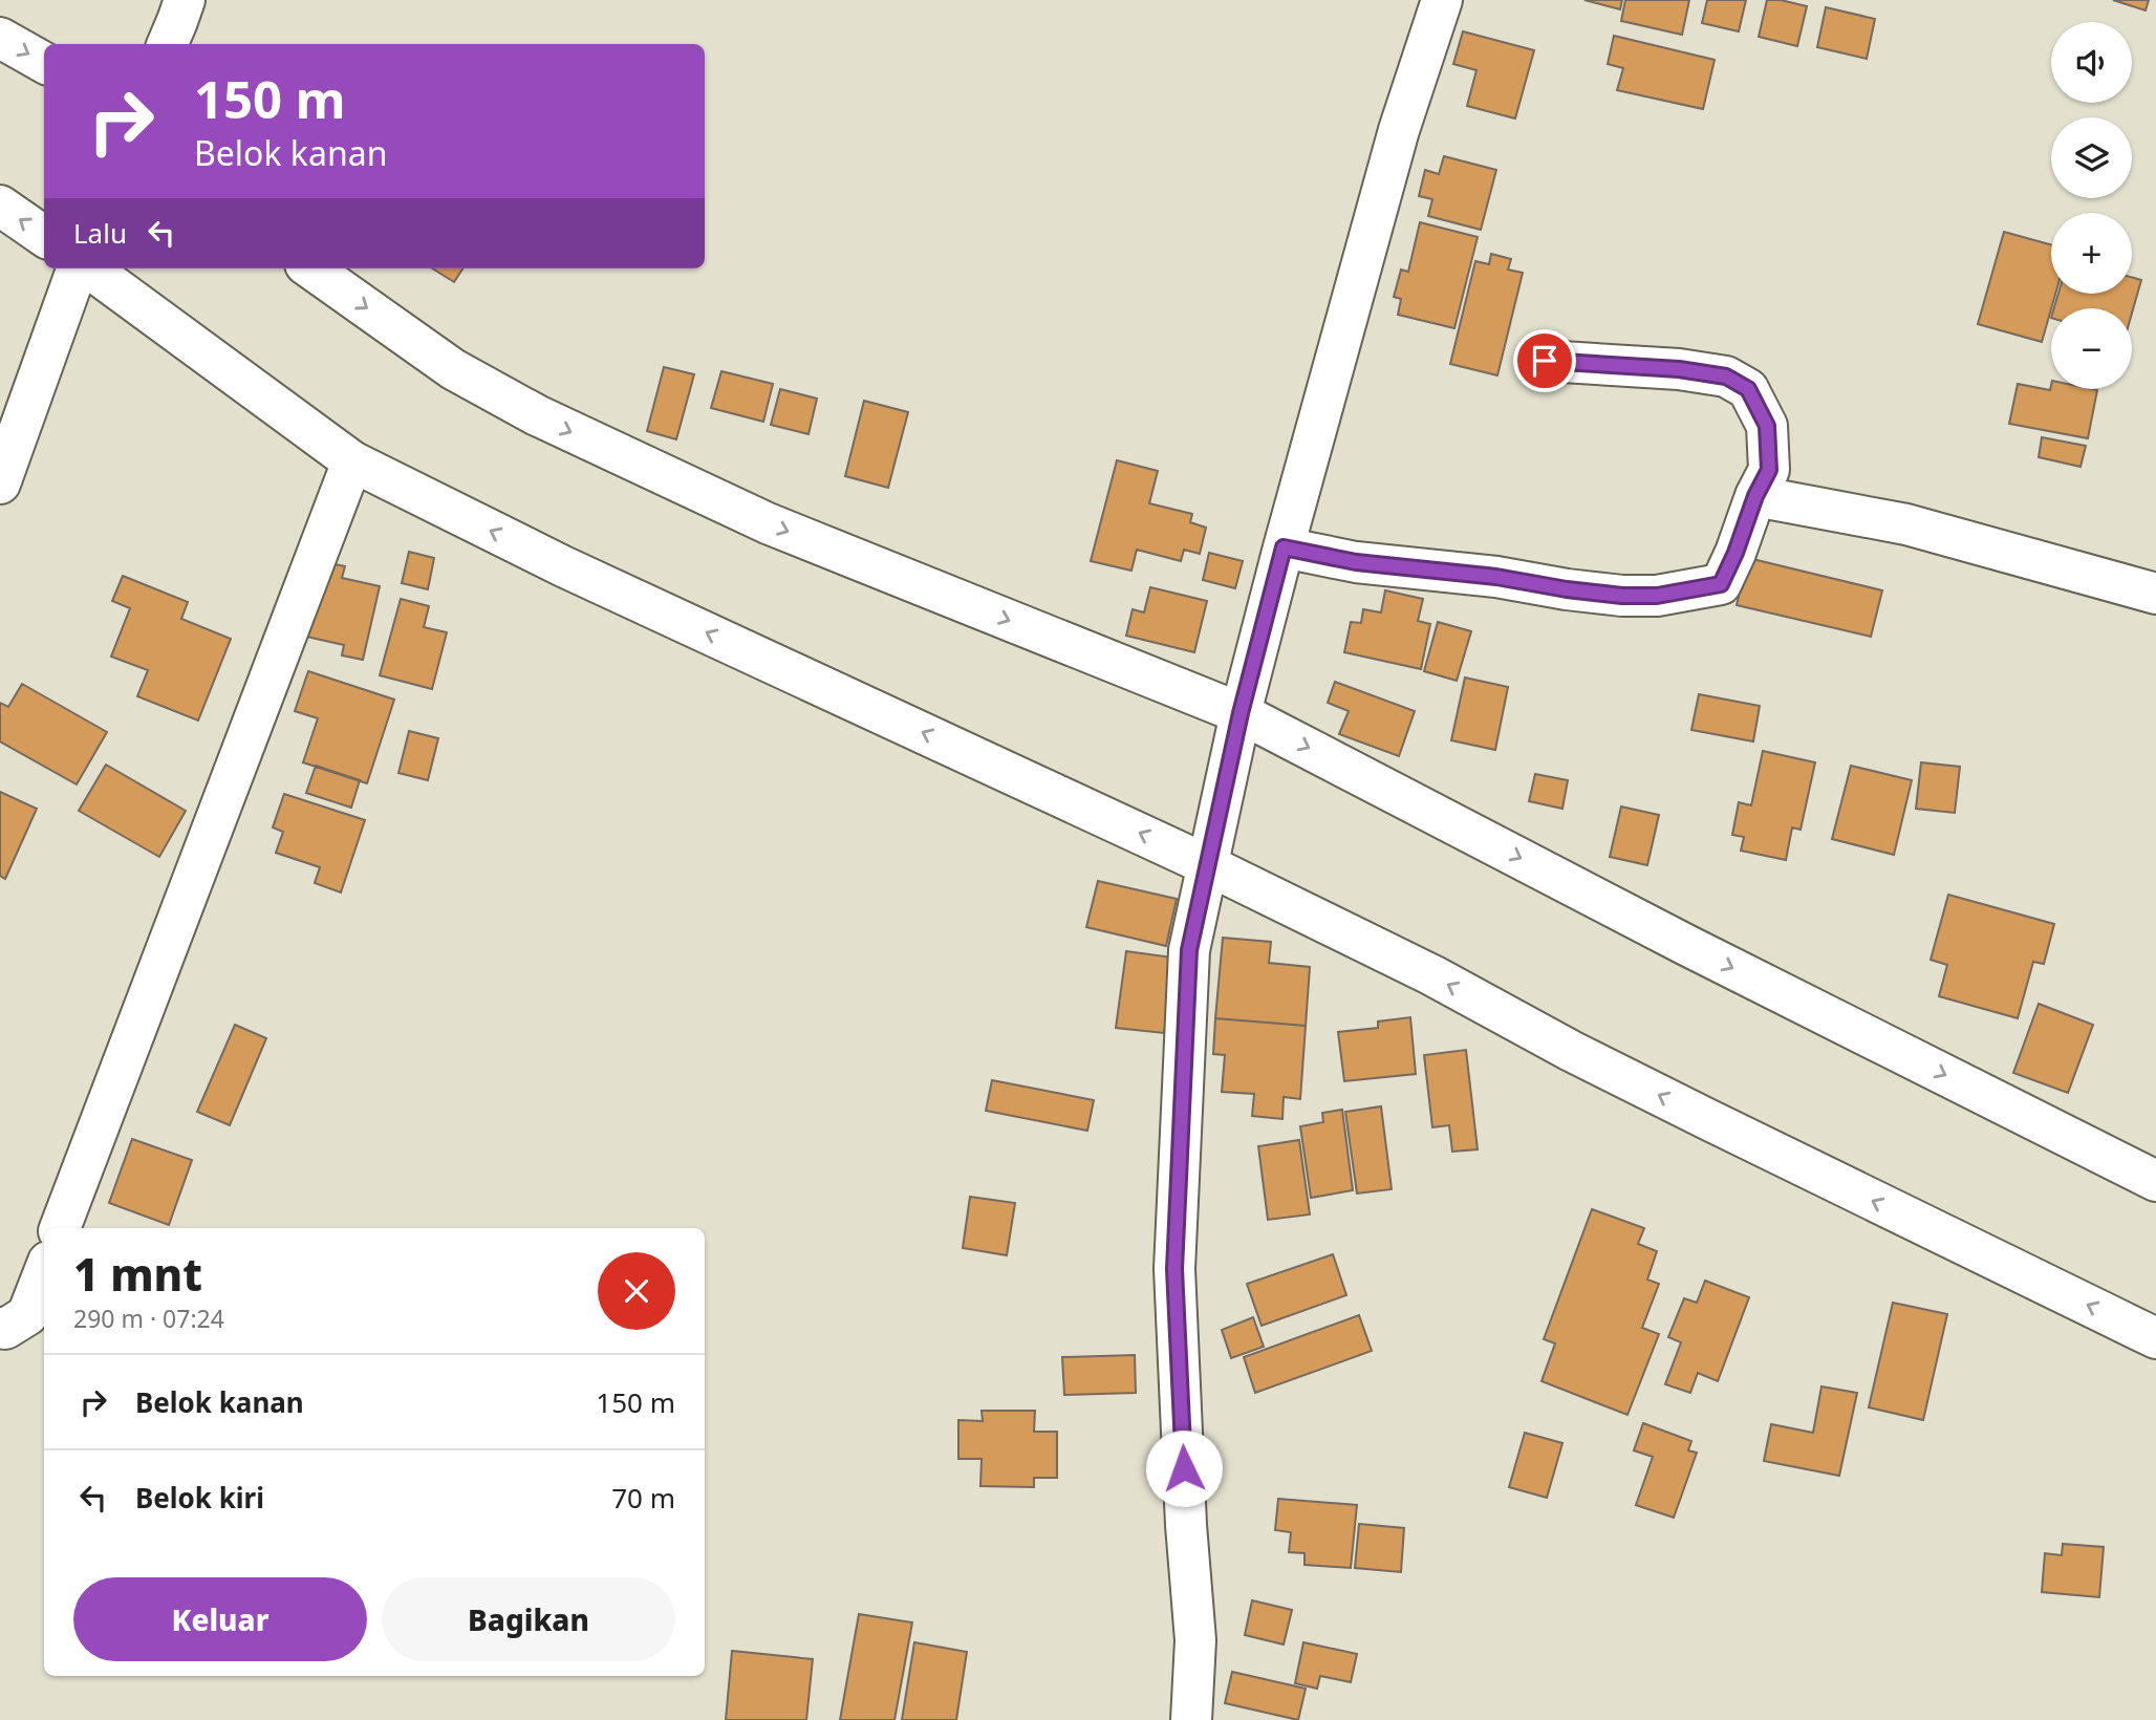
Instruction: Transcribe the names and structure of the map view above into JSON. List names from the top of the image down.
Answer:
{
  "page": {
    "map_buttons": ["+", "−"],
    "turn": ["150 m", "Belok kanan"],
    "then": "Lalu",
    "heading": ["1 mnt", "290 m · 07:24"],
    "list": [
      {
        "name": "Belok kanan",
        "value": "150 m"
      },
      {
        "name": "Belok kiri",
        "value": "70 m"
      }
    ],
    "buttons": ["Keluar", "Bagikan"]
  }
}
